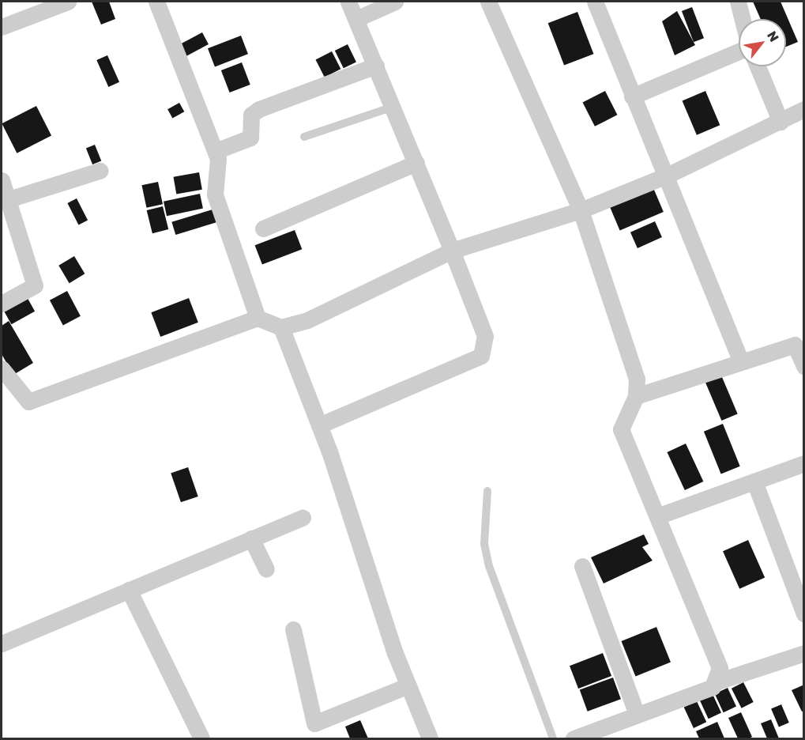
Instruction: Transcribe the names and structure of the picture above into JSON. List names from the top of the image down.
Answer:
{
  "north": "top right"
}
